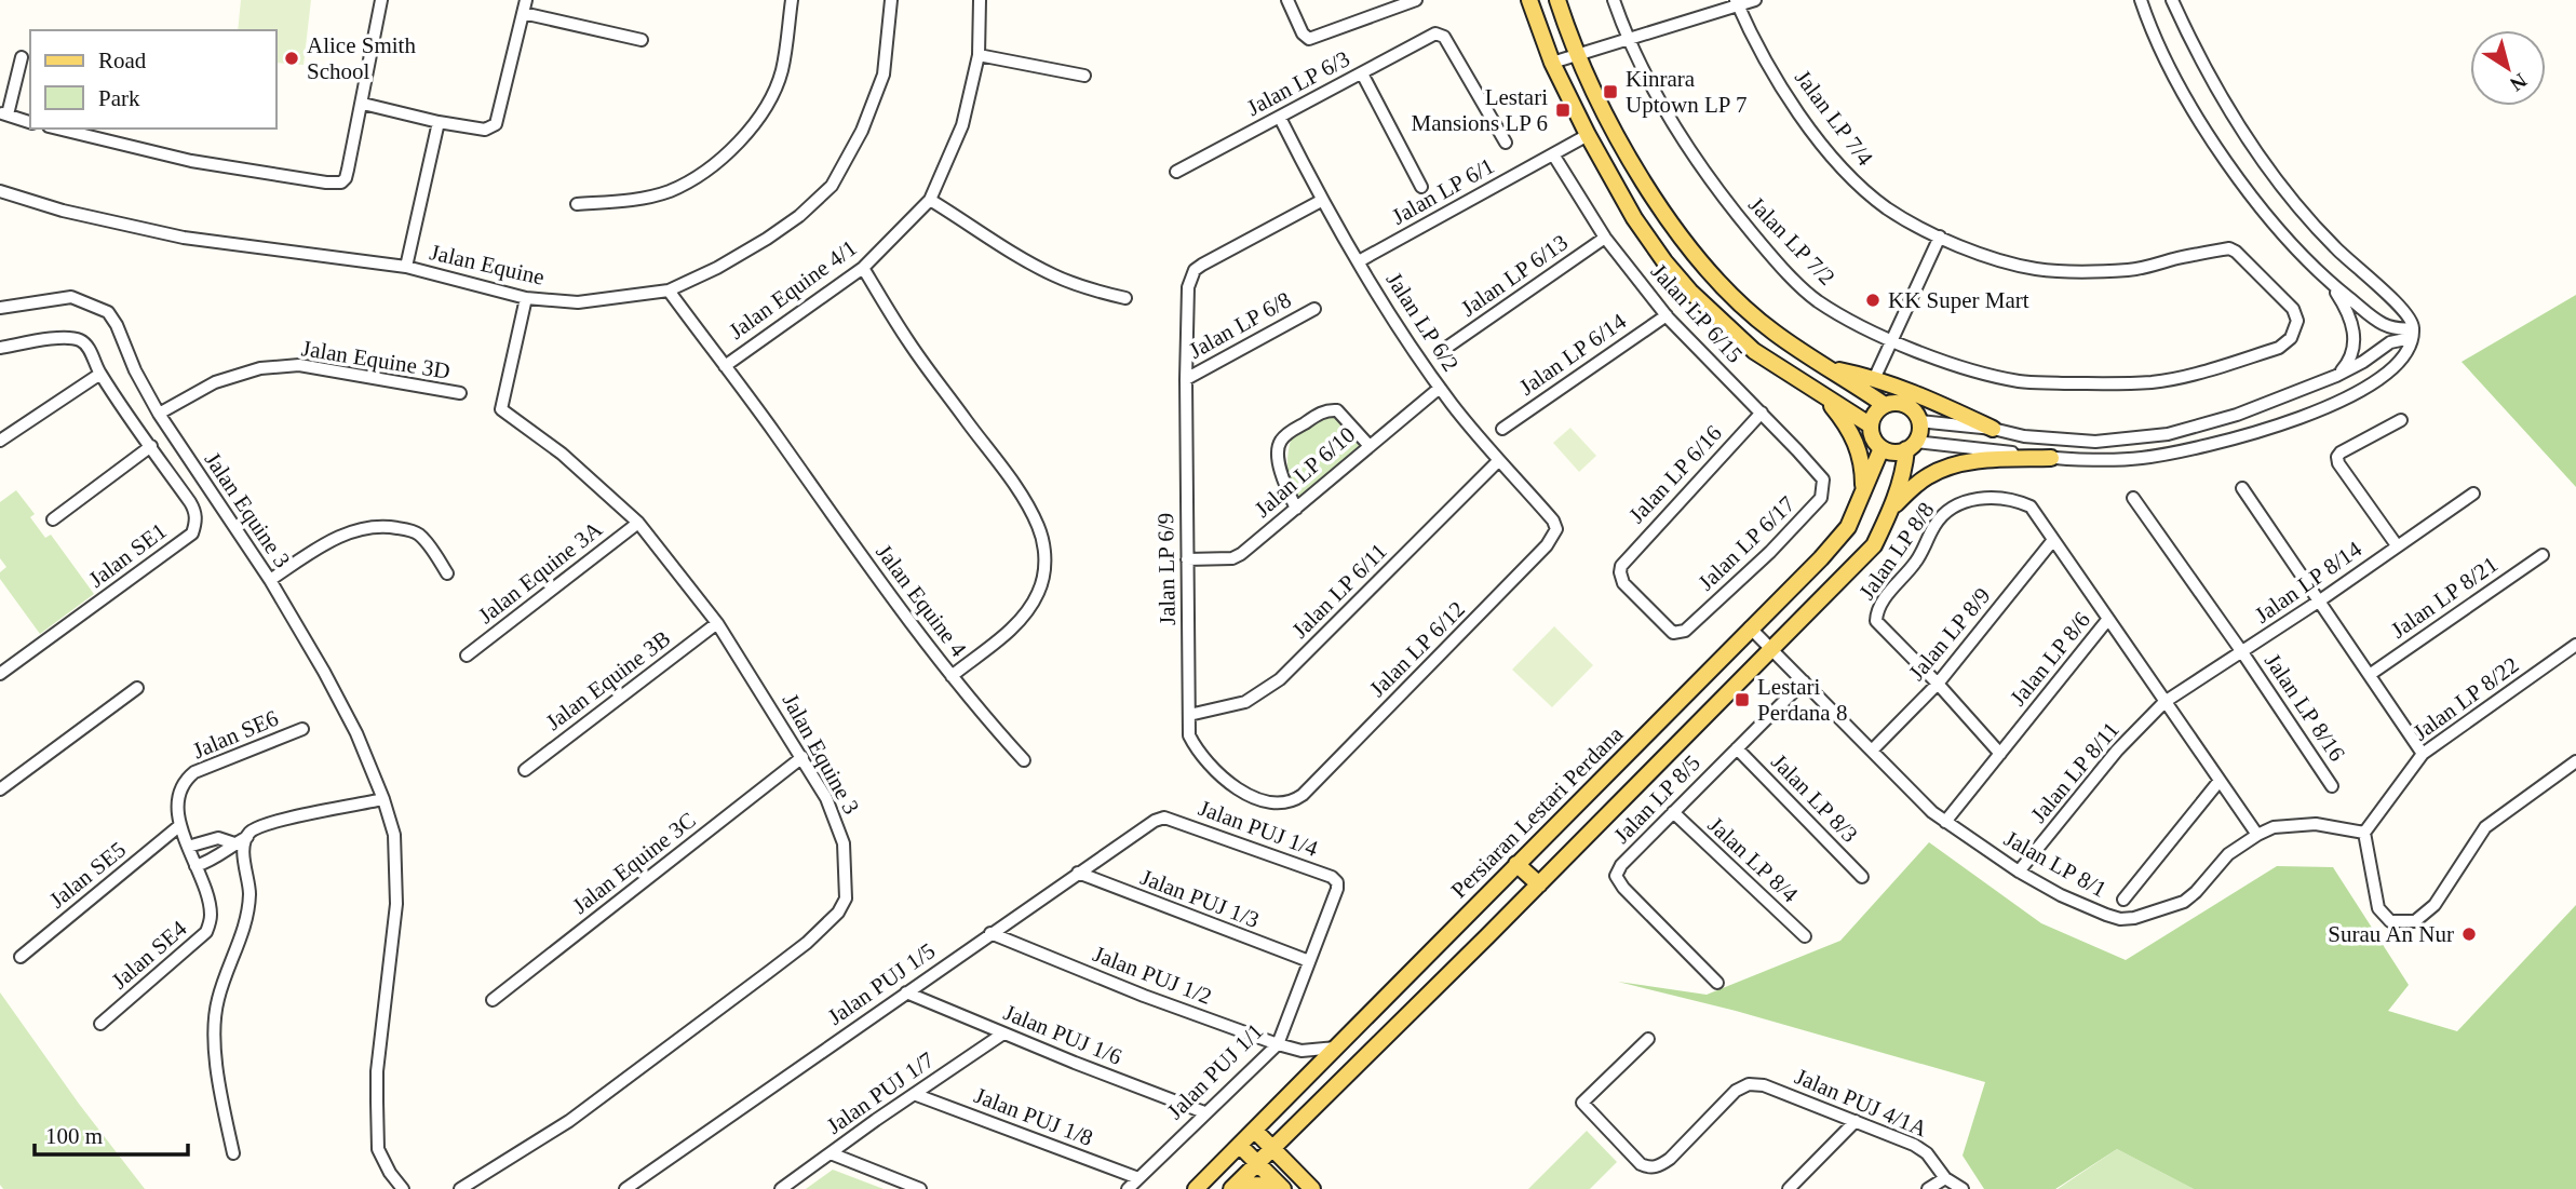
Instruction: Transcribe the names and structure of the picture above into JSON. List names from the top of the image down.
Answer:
{
  "streets": {
    "main road": ["Persiaran Lestari Perdana"],
    "street": [
      "Jalan LP 6/3",
      "Jalan LP 7/4",
      "Jalan LP 6/1",
      "Jalan LP 7/2",
      "Jalan Equine",
      "Jalan LP 6/13",
      "Jalan Equine 4/1",
      "Jalan LP 6/15",
      "Jalan LP 6/2",
      "Jalan LP 6/8",
      "Jalan LP 6/14",
      "Jalan Equine 3D",
      "Jalan LP 6/10",
      "Jalan LP 6/16",
      "Jalan Equine 3",
      "Jalan LP 6/17",
      "Jalan LP 8/8",
      "Jalan SE1",
      "Jalan LP 6/9",
      "Jalan Equine 3A",
      "Jalan LP 8/14",
      "Jalan LP 6/11",
      "Jalan LP 8/21",
      "Jalan Equine 4",
      "Jalan LP 8/9",
      "Jalan LP 6/12",
      "Jalan LP 8/6",
      "Jalan Equine 3B",
      "Jalan LP 8/22",
      "Jalan LP 8/16",
      "Jalan SE6",
      "Jalan LP 8/11",
      "Jalan LP 8/3",
      "Jalan LP 8/5",
      "Jalan PUJ 1/4",
      "Jalan LP 8/4",
      "Jalan Equine 3C",
      "Jalan LP 8/1",
      "Jalan SE5",
      "Jalan PUJ 1/3",
      "Jalan SE4",
      "Jalan PUJ 1/2",
      "Jalan PUJ 1/5",
      "Jalan PUJ 1/6",
      "Jalan PUJ 1/1",
      "Jalan PUJ 1/7",
      "Jalan PUJ 4/1A",
      "Jalan PUJ 1/8"
    ]
  },
  "crossings": [
    ["Jalan LP 6/3", "Jalan LP 6/2"],
    ["Jalan LP 7/4", "Jalan LP 7/2"],
    ["Jalan LP 6/1", "Jalan LP 6/15"],
    ["Jalan LP 6/1", "Jalan LP 6/2"],
    ["Jalan Equine", "Jalan Equine 3"],
    ["Jalan Equine", "Jalan Equine 4"],
    ["Jalan LP 6/13", "Jalan LP 6/15"],
    ["Jalan Equine 4/1", "Jalan Equine 4"],
    ["Jalan LP 6/15", "Jalan LP 6/14"],
    ["Jalan LP 6/15", "Jalan LP 6/16"],
    ["Jalan LP 6/15", "Jalan LP 6/17"],
    ["Jalan LP 6/2", "Jalan LP 6/10"],
    ["Jalan LP 6/2", "Jalan LP 6/9"],
    ["Jalan LP 6/2", "Jalan LP 6/11"],
    ["Jalan LP 6/2", "Jalan LP 6/12"],
    ["Jalan LP 6/8", "Jalan LP 6/9"],
    ["Jalan Equine 3D", "Jalan Equine 3"],
    ["Jalan LP 6/10", "Jalan LP 6/9"],
    ["Jalan LP 6/16", "Jalan LP 6/17"],
    ["Jalan Equine 3", "Jalan Equine 3A"],
    ["Jalan Equine 3", "Jalan Equine 3B"],
    ["Jalan Equine 3", "Jalan Equine 3C"],
    ["Jalan LP 8/8", "Jalan LP 8/9"],
    ["Jalan LP 6/9", "Jalan LP 6/11"],
    ["Jalan LP 6/9", "Jalan LP 6/12"],
    ["Jalan LP 8/14", "Jalan LP 8/6"],
    ["Jalan LP 8/14", "Jalan LP 8/16"],
    ["Jalan LP 8/14", "Jalan LP 8/11"],
    ["Jalan LP 8/9", "Jalan LP 8/1"],
    ["Jalan LP 8/6", "Jalan LP 8/11"],
    ["Jalan LP 8/6", "Jalan LP 8/1"],
    ["Jalan LP 8/22", "Jalan LP 8/1"],
    ["Jalan SE6", "Jalan SE5"],
    ["Jalan SE6", "Jalan SE4"],
    ["Jalan LP 8/11", "Jalan LP 8/1"],
    ["Jalan LP 8/3", "Jalan LP 8/5"],
    ["Jalan LP 8/5", "Jalan LP 8/4"],
    ["Jalan LP 8/5", "Jalan LP 8/1"],
    ["Persiaran Lestari Perdana", "Jalan LP 8/1"],
    ["Persiaran Lestari Perdana", "Jalan PUJ 1/2"],
    ["Jalan PUJ 1/4", "Jalan PUJ 1/5"],
    ["Jalan PUJ 1/4", "Jalan PUJ 1/1"],
    ["Jalan PUJ 1/3", "Jalan PUJ 1/5"],
    ["Jalan PUJ 1/3", "Jalan PUJ 1/1"],
    ["Jalan PUJ 1/2", "Jalan PUJ 1/5"],
    ["Jalan PUJ 1/2", "Jalan PUJ 1/1"],
    ["Jalan PUJ 1/5", "Jalan PUJ 1/6"],
    ["Jalan PUJ 1/6", "Jalan PUJ 1/1"],
    ["Jalan PUJ 1/6", "Jalan PUJ 1/7"],
    ["Jalan PUJ 1/1", "Jalan PUJ 1/8"],
    ["Jalan PUJ 1/7", "Jalan PUJ 1/8"]
  ],
  "places": {
    "other": ["Alice Smith School", "KK Super Mart", "Surau An Nur"],
    "transit": ["Kinrara Uptown LP 7", "Lestari Mansions LP 6", "Lestari Perdana 8"]
  },
  "legend": ["Road", "Park"],
  "scale_bar": "100 m",
  "north": "bottom right"
}
